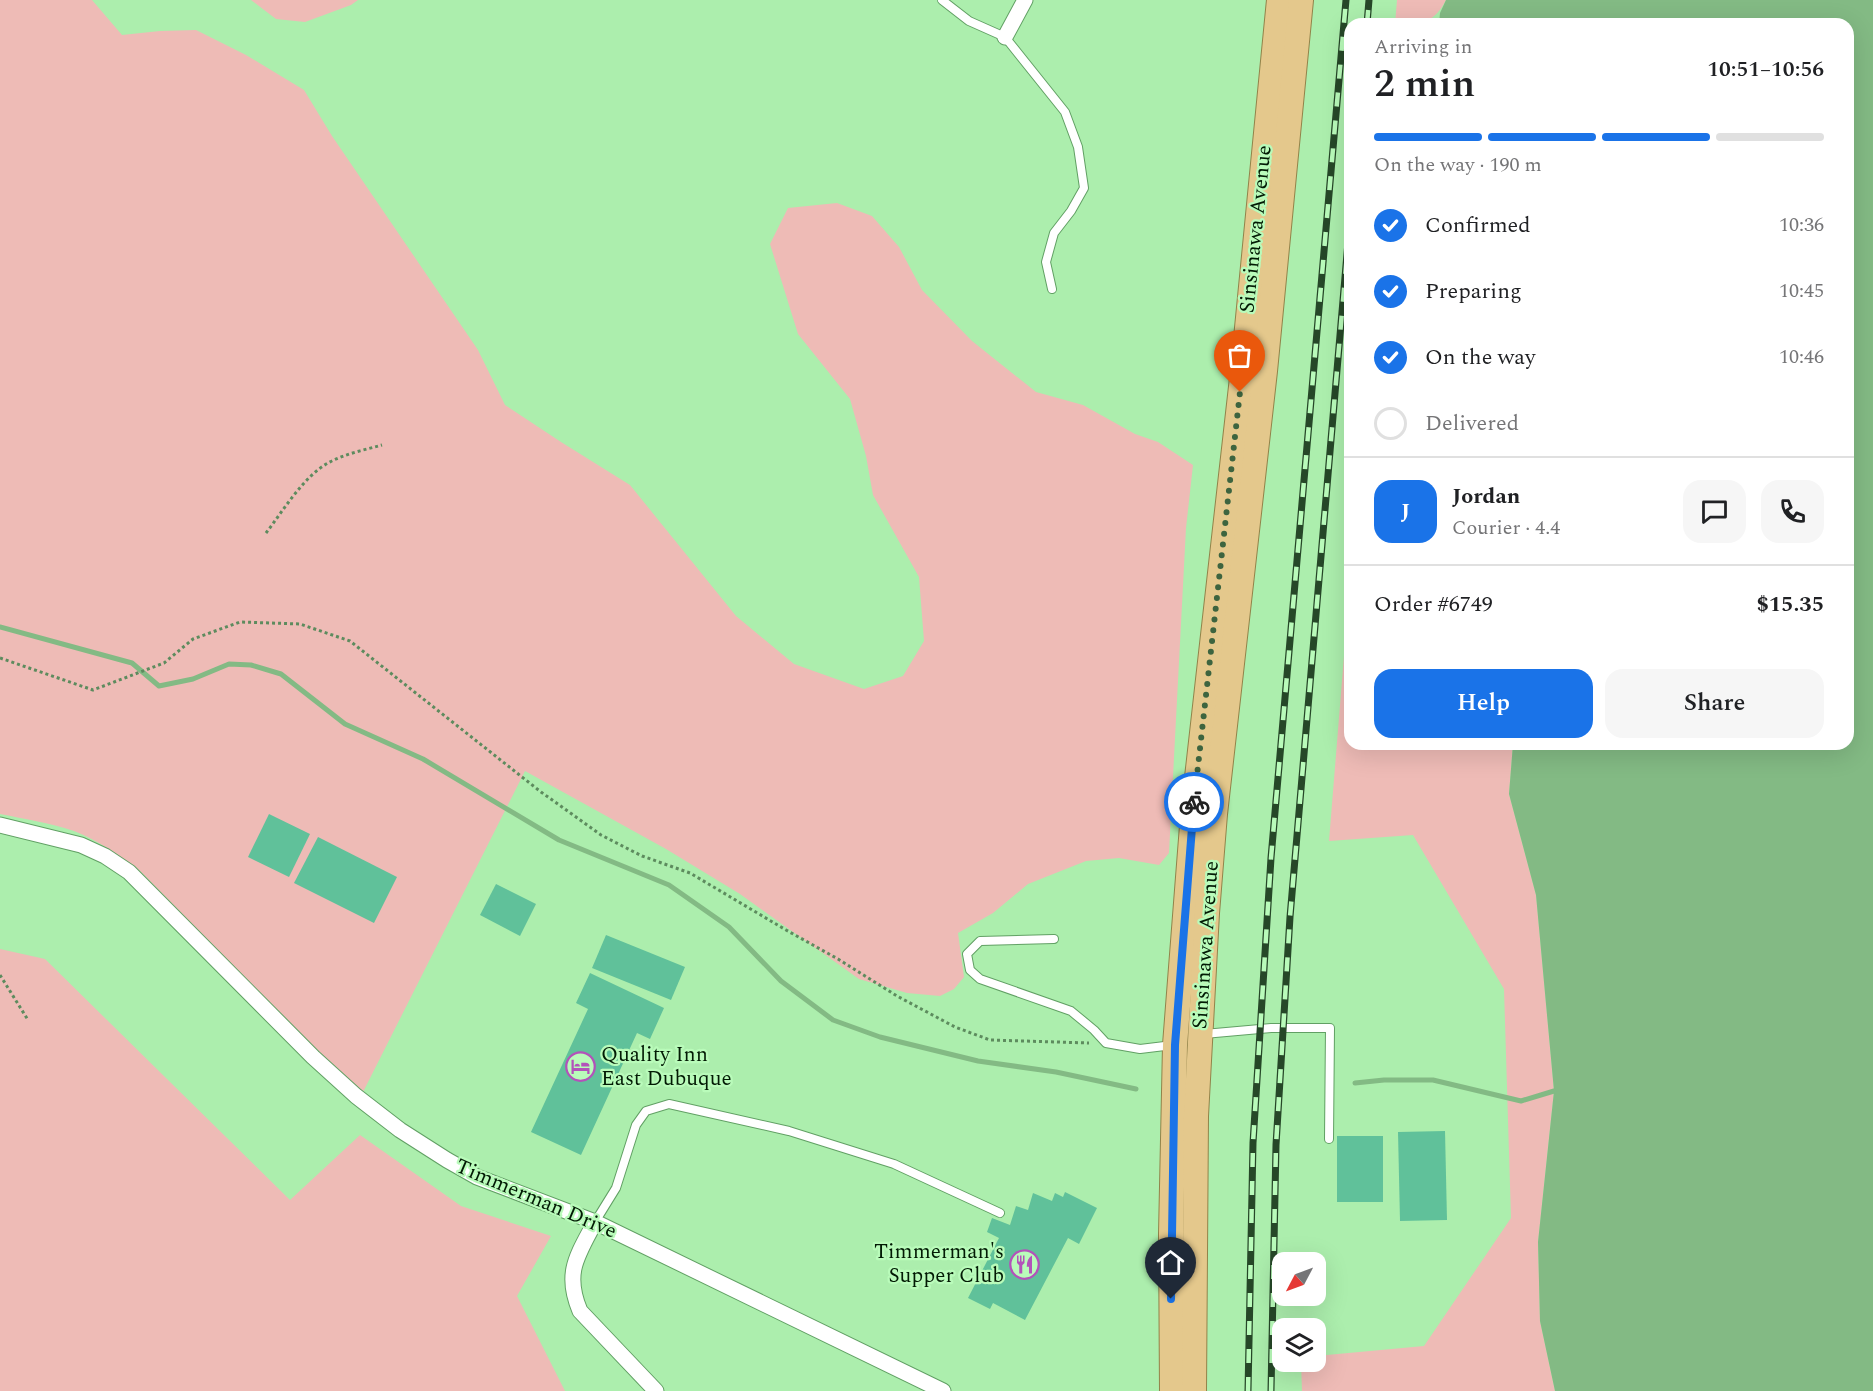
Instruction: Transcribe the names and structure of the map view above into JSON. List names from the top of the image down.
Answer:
{
  "streets": {
    "highway": ["Sinsinawa Avenue"],
    "street": ["Timmerman Drive"]
  },
  "places": {
    "hotel": ["Quality Inn East Dubuque"],
    "restaurant": ["Timmerman's Supper Club"]
  },
  "north": "bottom left",
  "page": {
    "heading": ["2 min", "Arriving in", "10:51–10:56"],
    "panel": [
      "Jordan",
      "Courier · 4.4",
      "Order #6749",
      "$15.35"
    ],
    "bar": "On the way · 190 m",
    "list": [
      ["Confirmed", "10:36"],
      ["Preparing", "10:45"],
      ["On the way", "10:46"],
      "Delivered"
    ],
    "round": "J",
    "buttons": ["Help", "Share"]
  }
}
